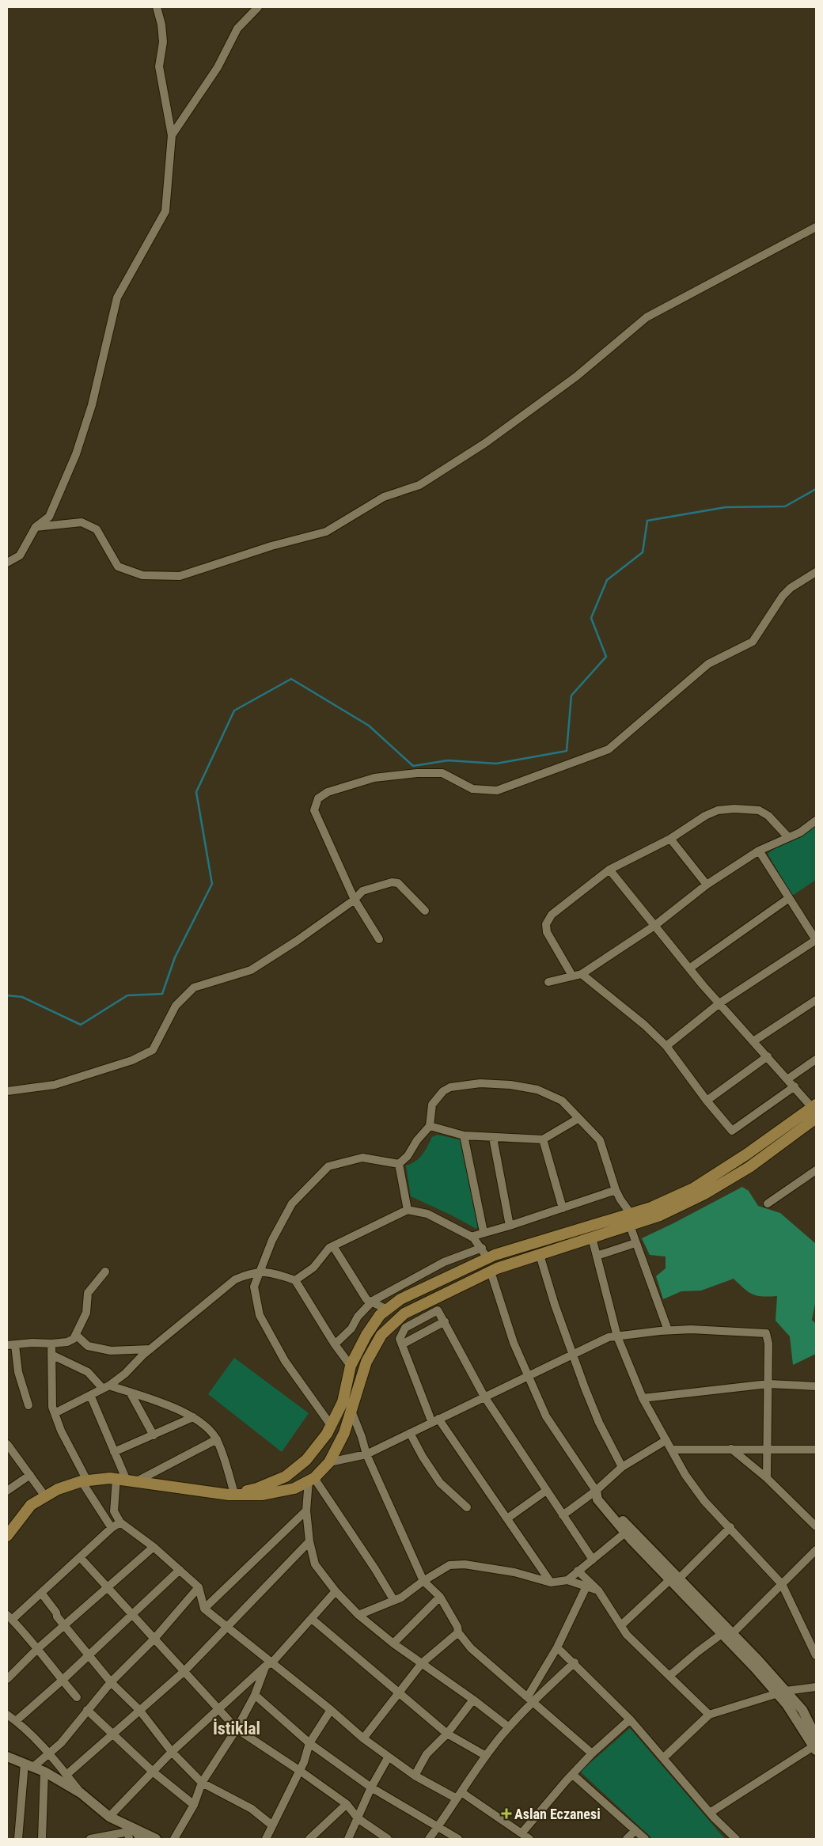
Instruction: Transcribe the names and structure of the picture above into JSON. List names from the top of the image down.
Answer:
{
  "districts": ["İstiklal"],
  "places": {
    "health": ["Aslan Eczanesi"]
  }
}
